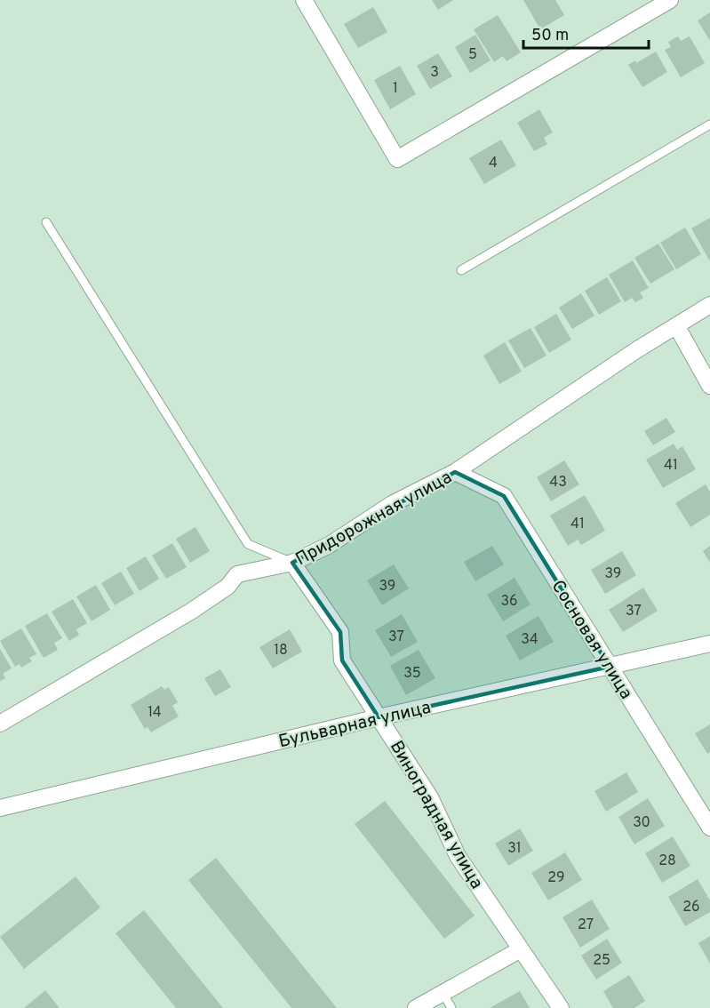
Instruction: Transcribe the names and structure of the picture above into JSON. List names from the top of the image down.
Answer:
{
  "streets": {
    "street": [
      "Придорожная улица",
      "Сосновая улица",
      "Бульварная улица",
      "Виноградная улица"
    ]
  },
  "crossings": [
    ["Придорожная улица", "Сосновая улица"],
    ["Придорожная улица", "Виноградная улица"],
    ["Сосновая улица", "Бульварная улица"],
    ["Бульварная улица", "Виноградная улица"]
  ],
  "house_numbers": [
    "5",
    "3",
    "1",
    "4",
    "41",
    "43",
    "41",
    "39",
    "39",
    "36",
    "37",
    "37",
    "34",
    "18",
    "35",
    "14",
    "30",
    "31",
    "28",
    "29",
    "26",
    "27",
    "25"
  ],
  "scale_bar": "50 m"
}
